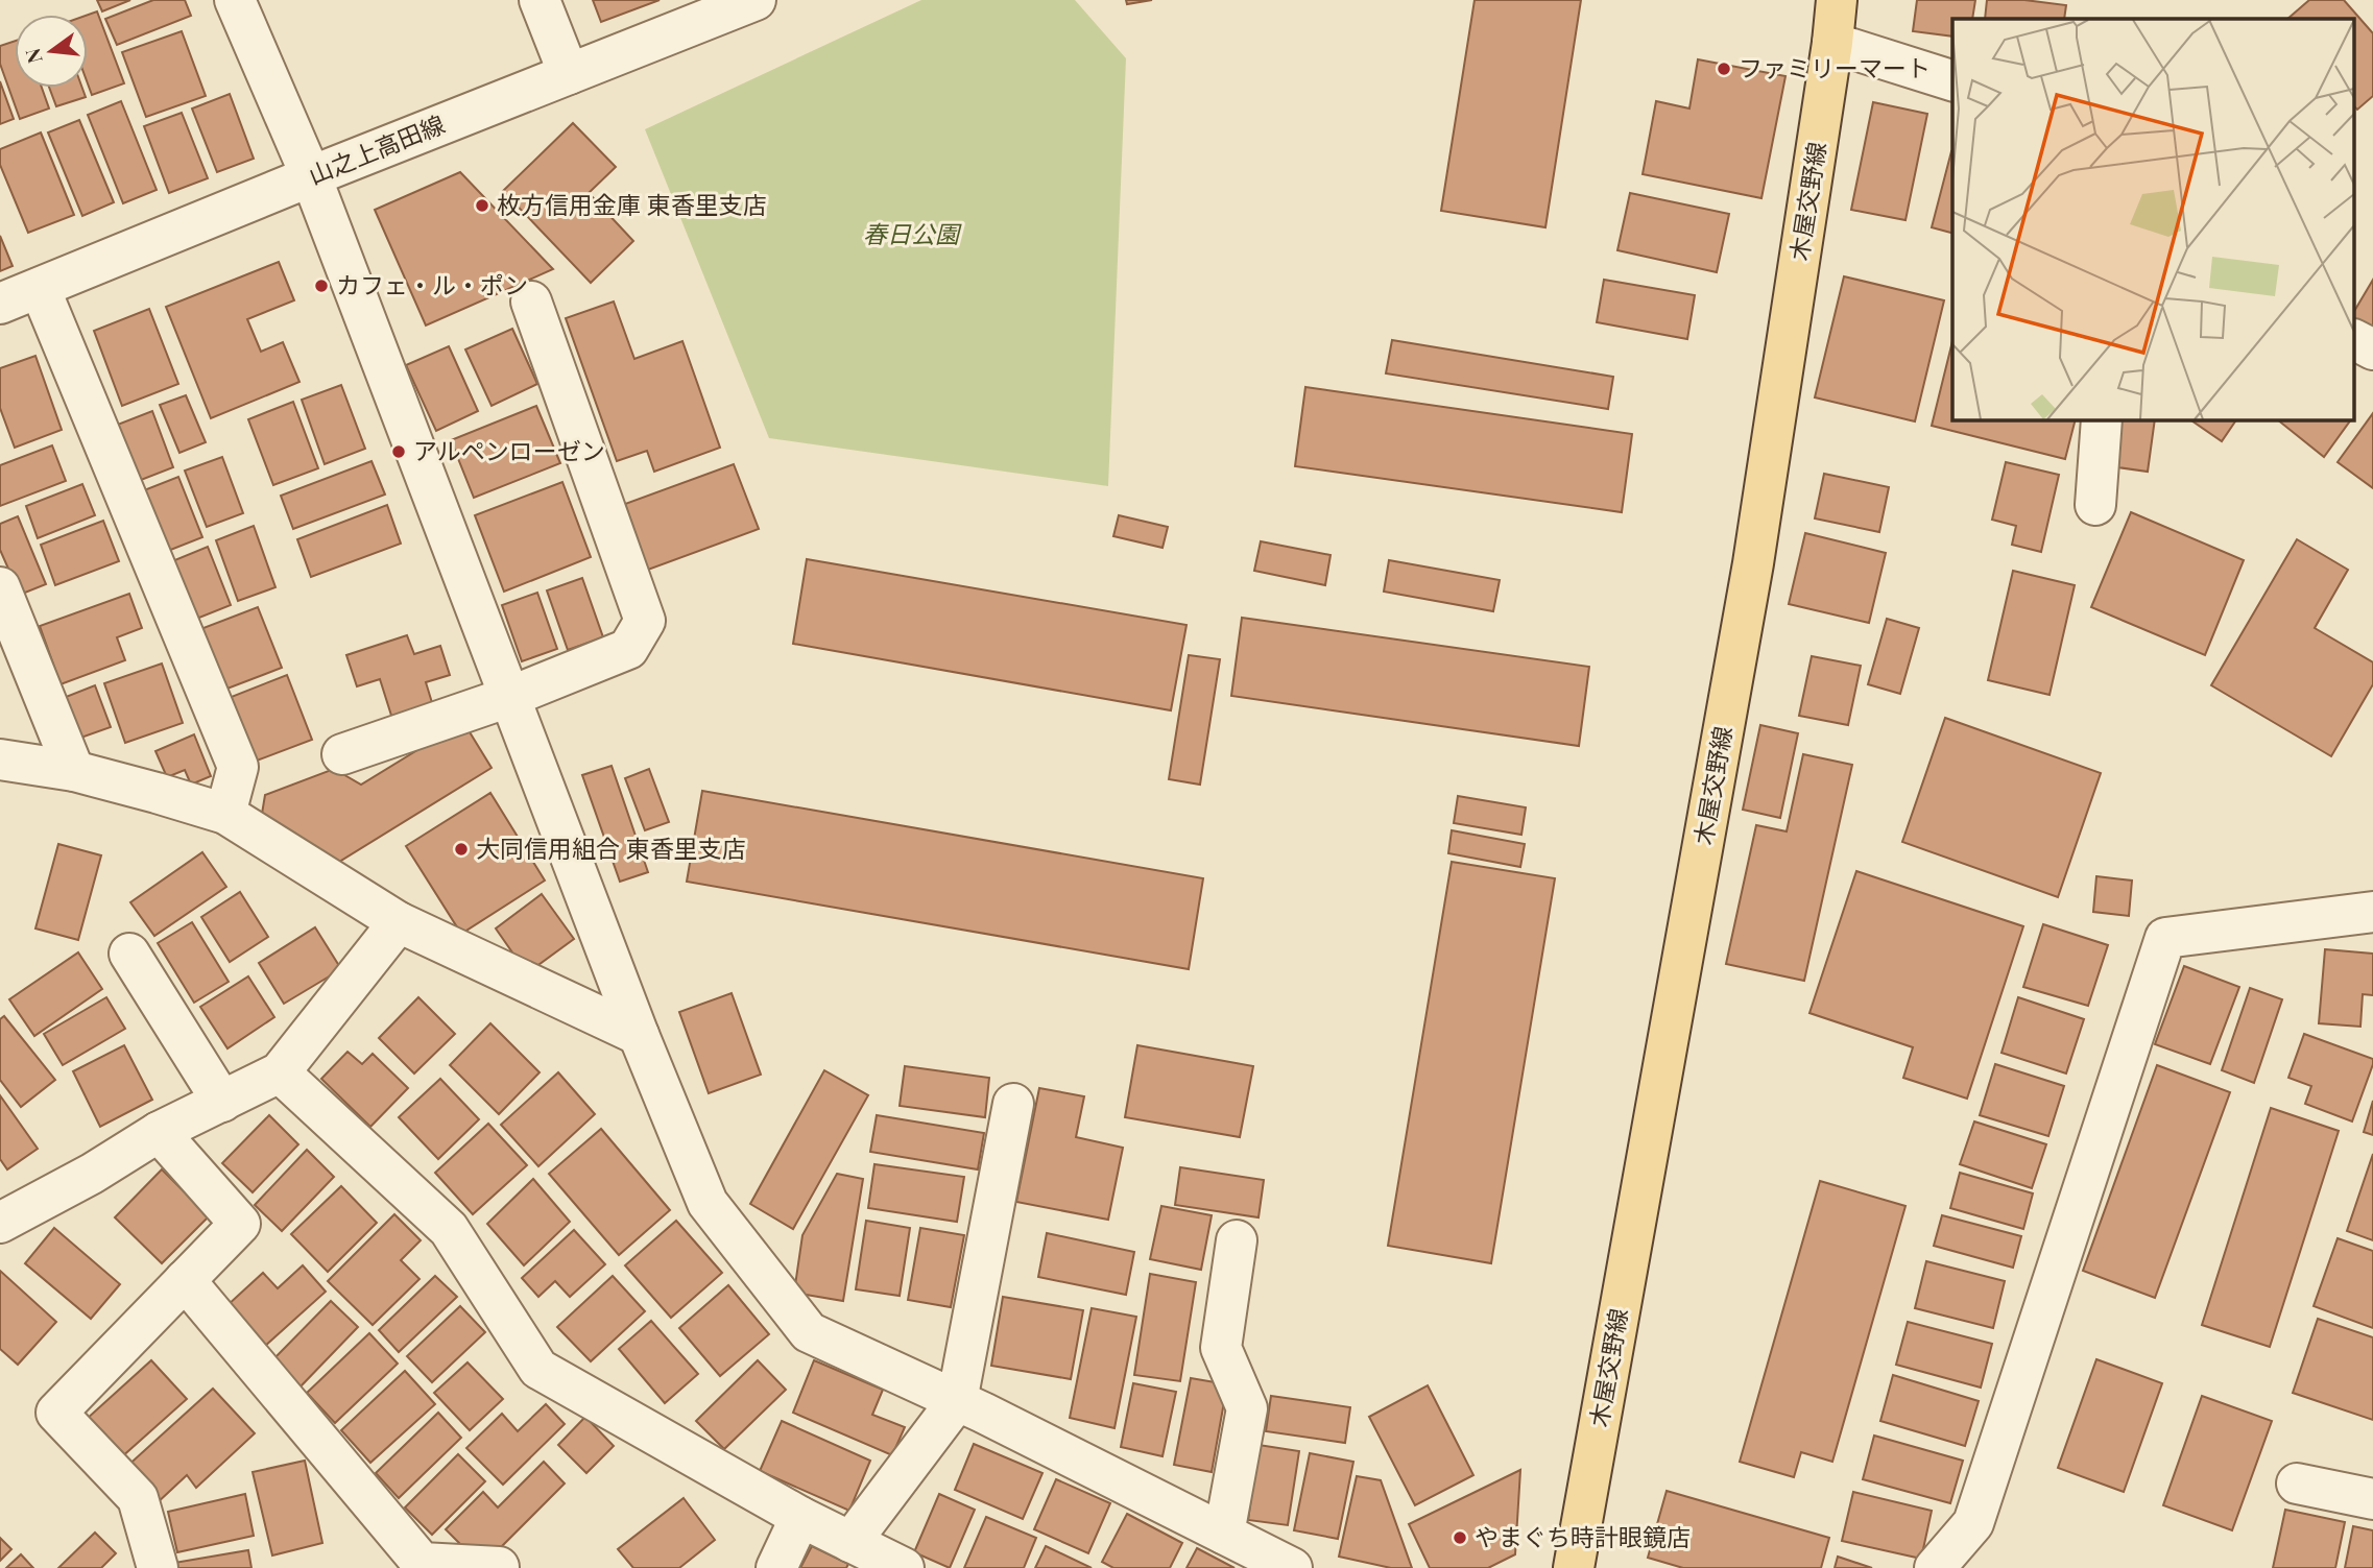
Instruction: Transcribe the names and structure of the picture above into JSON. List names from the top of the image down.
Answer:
{
  "streets": {
    "main road": ["木屋交野線"],
    "street": ["山之上高田線"]
  },
  "parks": ["春日公園"],
  "places": [
    "ファミリーマート",
    "枚方信用金庫 東香里支店",
    "カフェ・ル・ポン",
    "アルペンローゼン",
    "大同信用組合 東香里支店",
    "やまぐち時計眼鏡店"
  ],
  "north": "left"
}
